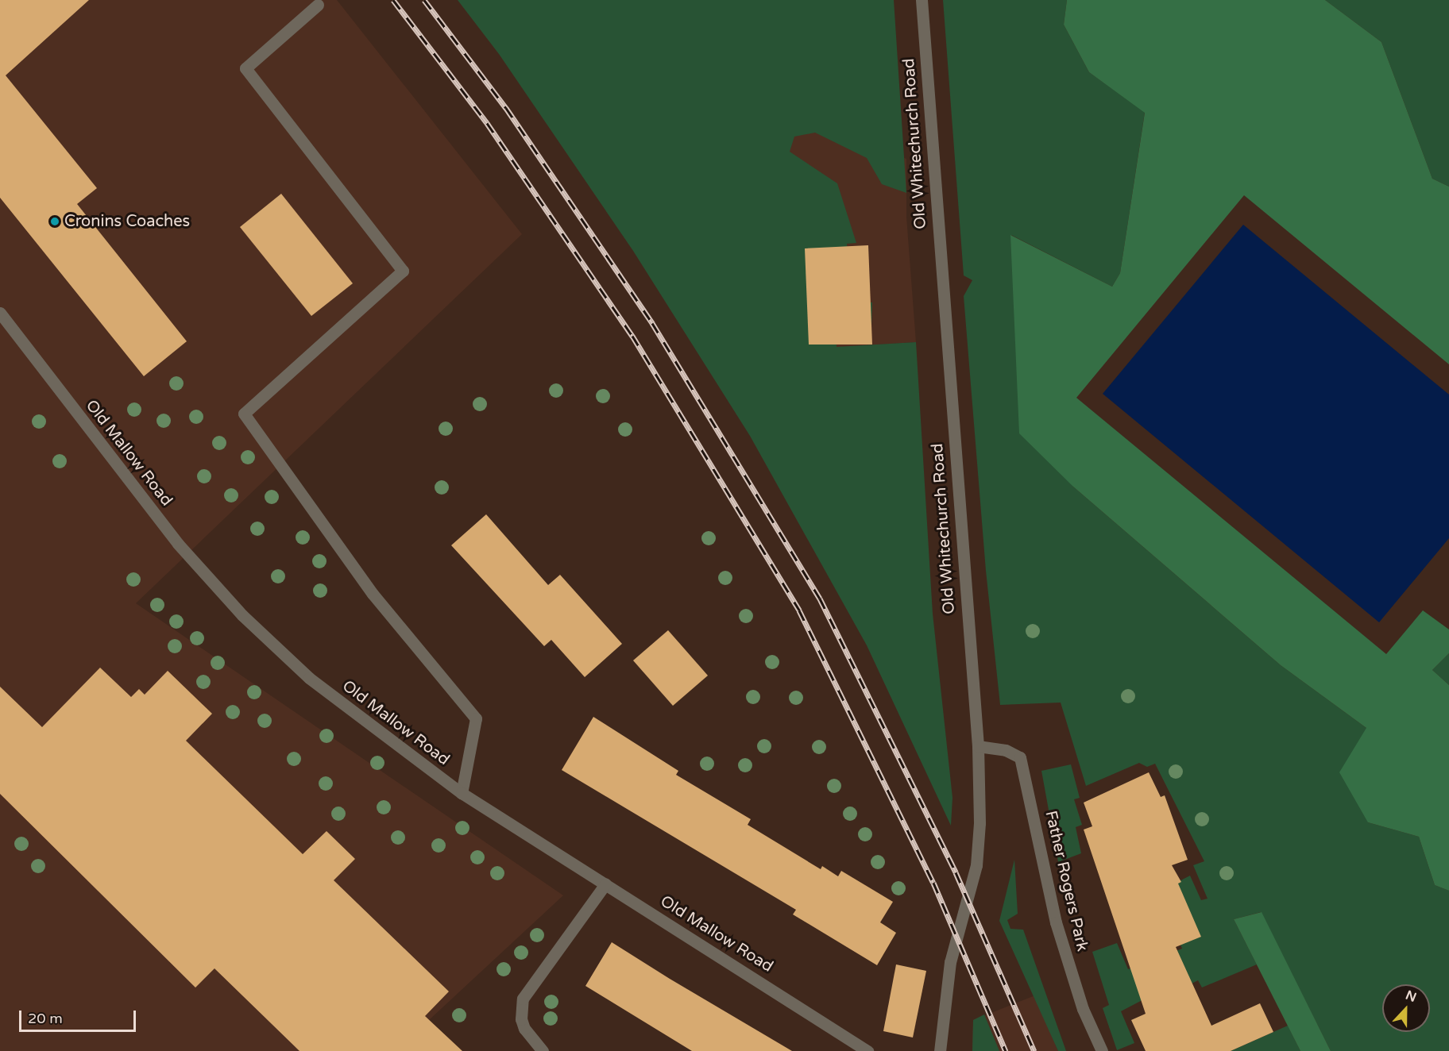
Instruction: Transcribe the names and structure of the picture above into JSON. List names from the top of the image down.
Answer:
{
  "streets": {
    "street": ["Old Whitechurch Road", "Old Mallow Road", "Father Rogers Park"]
  },
  "crossings": [
    ["Old Whitechurch Road", "Father Rogers Park"]
  ],
  "places": ["Cronins Coaches"],
  "scale_bar": "20 m",
  "north": "top"
}
